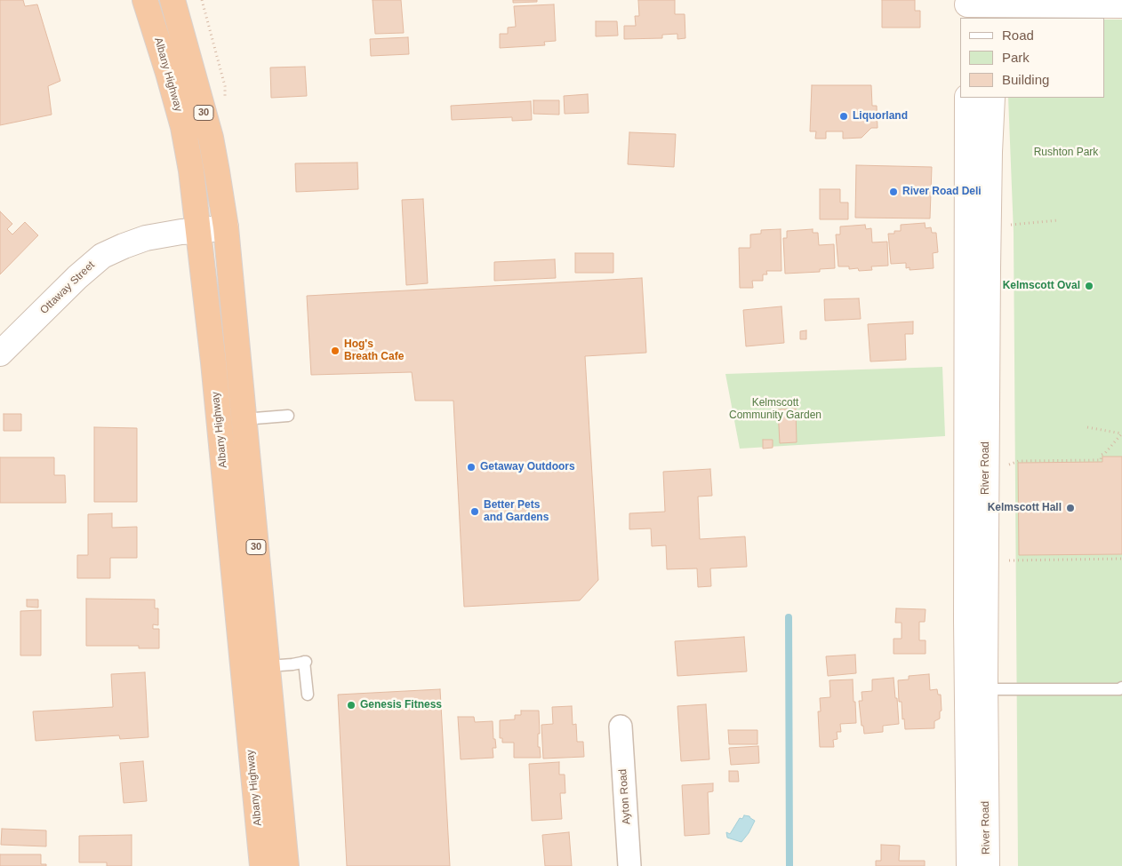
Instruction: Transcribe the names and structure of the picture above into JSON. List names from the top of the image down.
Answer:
{
  "streets": {
    "highway": ["Albany Highway", "30"],
    "main road": ["Ottaway Street", "River Road"],
    "street": ["Ayton Road"]
  },
  "crossings": [
    ["Albany Highway", "Ottaway Street"],
    ["30", "Ottaway Street"]
  ],
  "parks": ["Rushton Park", "Kelmscott Community Garden"],
  "places": [
    "Liquorland",
    "River Road Deli",
    "Kelmscott Oval",
    "Hog's Breath Cafe",
    "Getaway Outdoors",
    "Kelmscott Hall",
    "Better Pets and Gardens",
    "Genesis Fitness"
  ],
  "legend": ["Road", "Park", "Building"]
}
